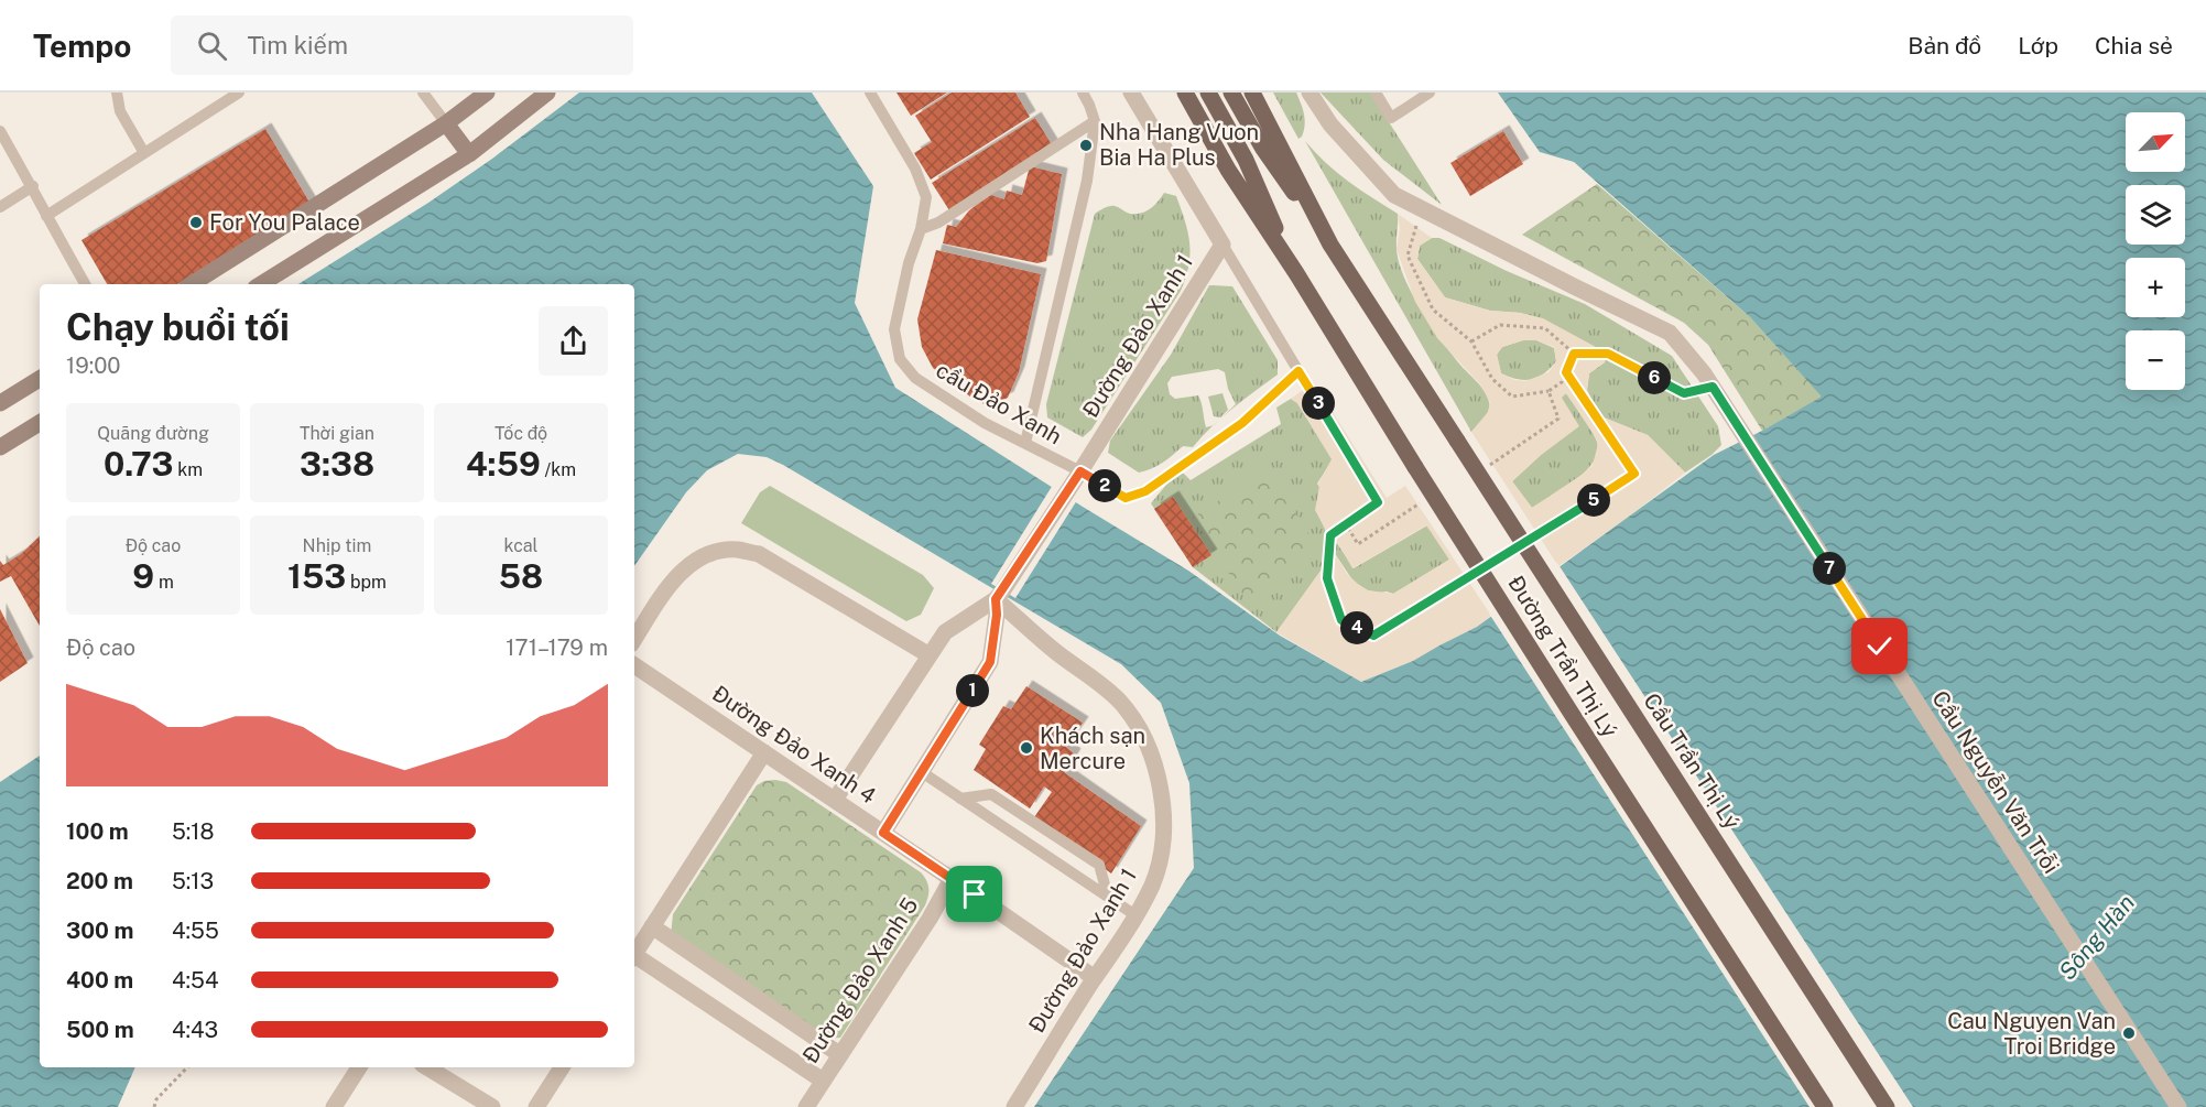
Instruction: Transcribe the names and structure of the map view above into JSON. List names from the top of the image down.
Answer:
{
  "streets": {
    "main road": ["Đường Trần Thị Lý", "Cầu Trần Thị Lý"],
    "street": [
      "Đường Đảo Xanh 1",
      "Đường Đảo Xanh 4",
      "Cầu Nguyễn Văn Trỗi",
      "Đường Đảo Xanh 5"
    ],
    "lane": ["cầu Đảo Xanh"]
  },
  "crossings": [
    ["Đường Đảo Xanh 1", "cầu Đảo Xanh"],
    ["Đường Đảo Xanh 1", "Đường Đảo Xanh 4"],
    ["Đường Đảo Xanh 4", "Đường Đảo Xanh 5"]
  ],
  "water": ["Sông Hàn"],
  "places": [
    "Nha Hang Vuon Bia Ha Plus",
    "For You Palace",
    "Khách sạn Mercure",
    "Cau Nguyen Van Troi Bridge"
  ],
  "north": "top right",
  "page": {
    "header": "Tempo",
    "search": "Tìm kiếm",
    "nav": ["Bản đồ", "Lớp", "Chia sẻ"],
    "map_buttons": ["+", "−"],
    "heading": ["Chạy buổi tối", "19:00"],
    "pins": [
      "6",
      "3",
      "2",
      "5",
      "7",
      "4",
      "1"
    ],
    "stats": [
      ["Quãng đường", "0.73 km"],
      ["Thời gian", "3:38"],
      ["Tốc độ", "4:59 /km"],
      ["Độ cao", "9 m"],
      ["Nhịp tim", "153 bpm"],
      ["kcal", "58"]
    ],
    "chart": ["Độ cao", "171–179 m"],
    "list": [
      {
        "name": "100 m",
        "note": "5:18"
      },
      {
        "name": "200 m",
        "note": "5:13"
      },
      {
        "name": "300 m",
        "note": "4:55"
      },
      {
        "name": "400 m",
        "note": "4:54"
      },
      {
        "name": "500 m",
        "note": "4:43"
      }
    ]
  }
}
